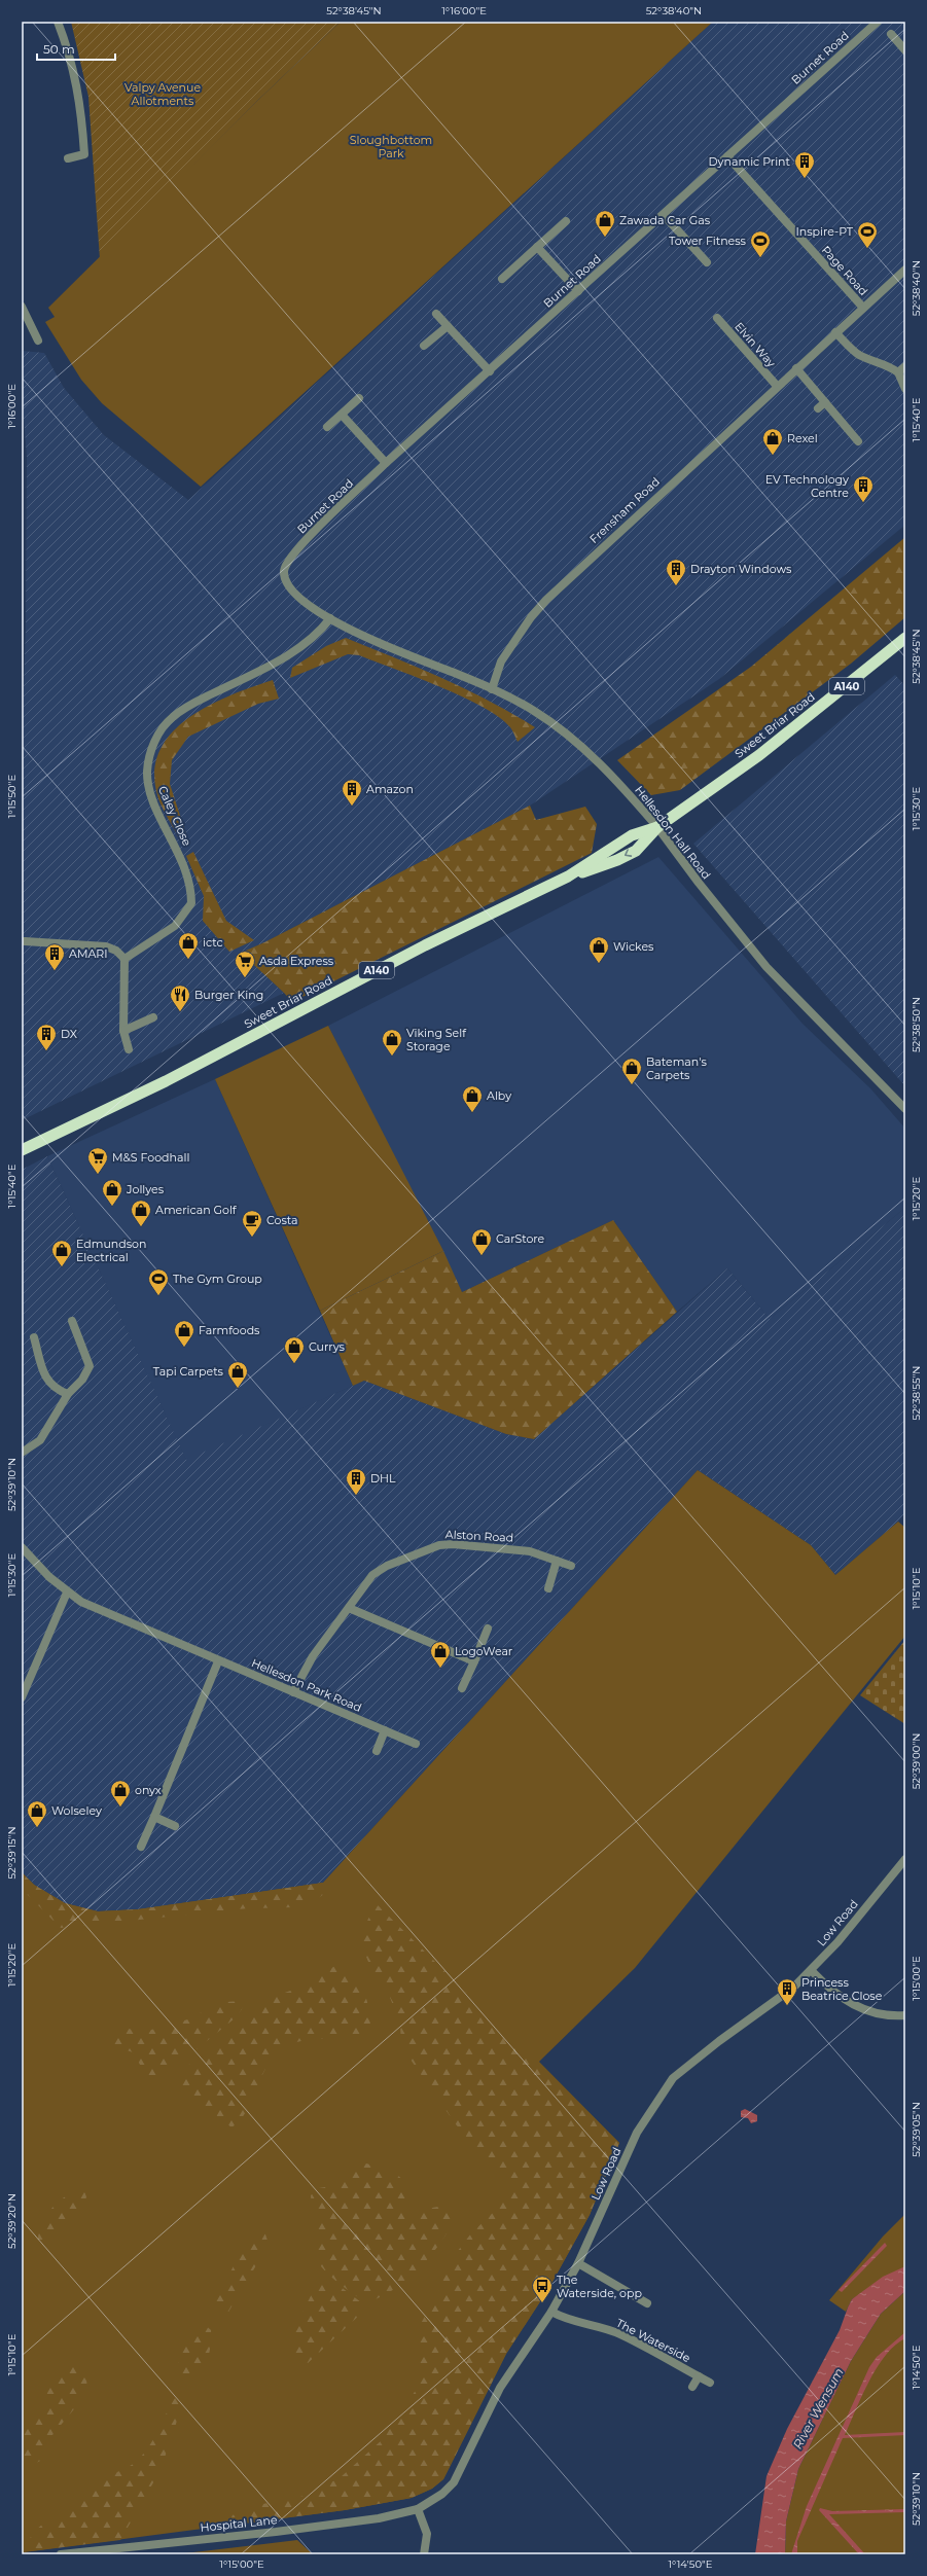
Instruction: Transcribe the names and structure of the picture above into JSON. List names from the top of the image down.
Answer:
{
  "streets": {
    "highway": ["A140", "Sweet Briar Road"],
    "street": [
      "Burnet Road",
      "Page Road",
      "Elvin Way",
      "Frensham Road",
      "Caley Close",
      "Hellesdon Hall Road",
      "Alston Road",
      "Hellesdon Park Road",
      "Low Road",
      "The Waterside",
      "Hospital Lane"
    ]
  },
  "crossings": [
    ["Burnet Road", "Page Road"],
    ["Burnet Road", "Hellesdon Hall Road"],
    ["Page Road", "Frensham Road"],
    ["Elvin Way", "Frensham Road"],
    ["Frensham Road", "Hellesdon Hall Road"],
    ["A140", "Sweet Briar Road"],
    ["Sweet Briar Road", "Hellesdon Hall Road"],
    ["Caley Close", "Hellesdon Hall Road"],
    ["Alston Road", "Hellesdon Park Road"],
    ["Low Road", "The Waterside"],
    ["Low Road", "Hospital Lane"]
  ],
  "water": ["River Wensum"],
  "parks": ["Valpy Avenue Allotments", "Sloughbottom Park"],
  "places": {
    "building": [
      "Dynamic Print",
      "EV Technology Centre",
      "Drayton Windows",
      "Amazon",
      "AMARI",
      "DX",
      "DHL",
      "Princess Beatrice Close"
    ],
    "shop": [
      "Zawada Car Gas",
      "Rexel",
      "ictc",
      "Wickes",
      "Viking Self Storage",
      "Bateman's Carpets",
      "Alby",
      "Jollyes",
      "American Golf",
      "CarStore",
      "Edmundson Electrical",
      "Farmfoods",
      "Currys",
      "Tapi Carpets",
      "LogoWear",
      "onyx",
      "Wolseley"
    ],
    "sports": ["Inspire-PT", "Tower Fitness", "The Gym Group"],
    "supermarket": ["Asda Express", "M&S Foodhall"],
    "restaurant": ["Burger King"],
    "cafe": ["Costa"],
    "bus stop": ["The Waterside, opp"]
  },
  "scale_bar": "50 m",
  "coordinates": [
    "52°38'45\"N",
    "1°16'00\"E",
    "52°38'40\"N",
    "1°15'40\"E",
    "1°15'50\"E",
    "1°15'30\"E",
    "52°38'50\"N",
    "1°15'20\"E",
    "52°38'55\"N",
    "52°39'10\"N",
    "1°15'10\"E",
    "52°39'00\"N",
    "52°39'15\"N",
    "1°15'00\"E",
    "52°39'05\"N",
    "52°39'20\"N",
    "1°14'50\"E"
  ]
}
